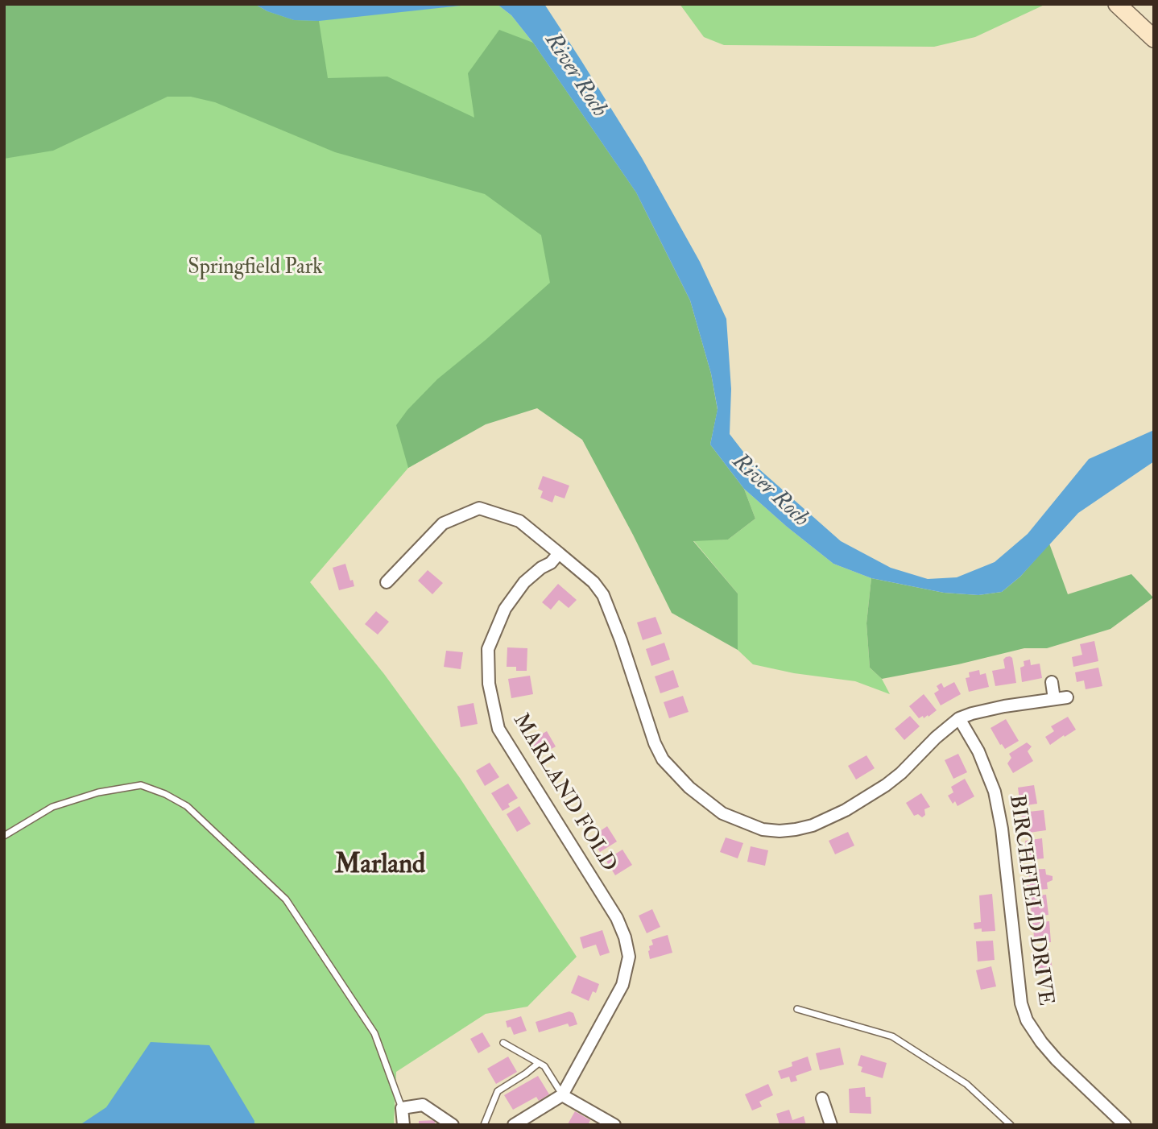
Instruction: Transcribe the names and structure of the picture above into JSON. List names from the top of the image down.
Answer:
{
  "streets": {
    "street": ["MARLAND FOLD", "BIRCHFIELD DRIVE"]
  },
  "districts": ["Marland"],
  "water": ["River Roch"],
  "parks": ["Springfield Park"]
}
